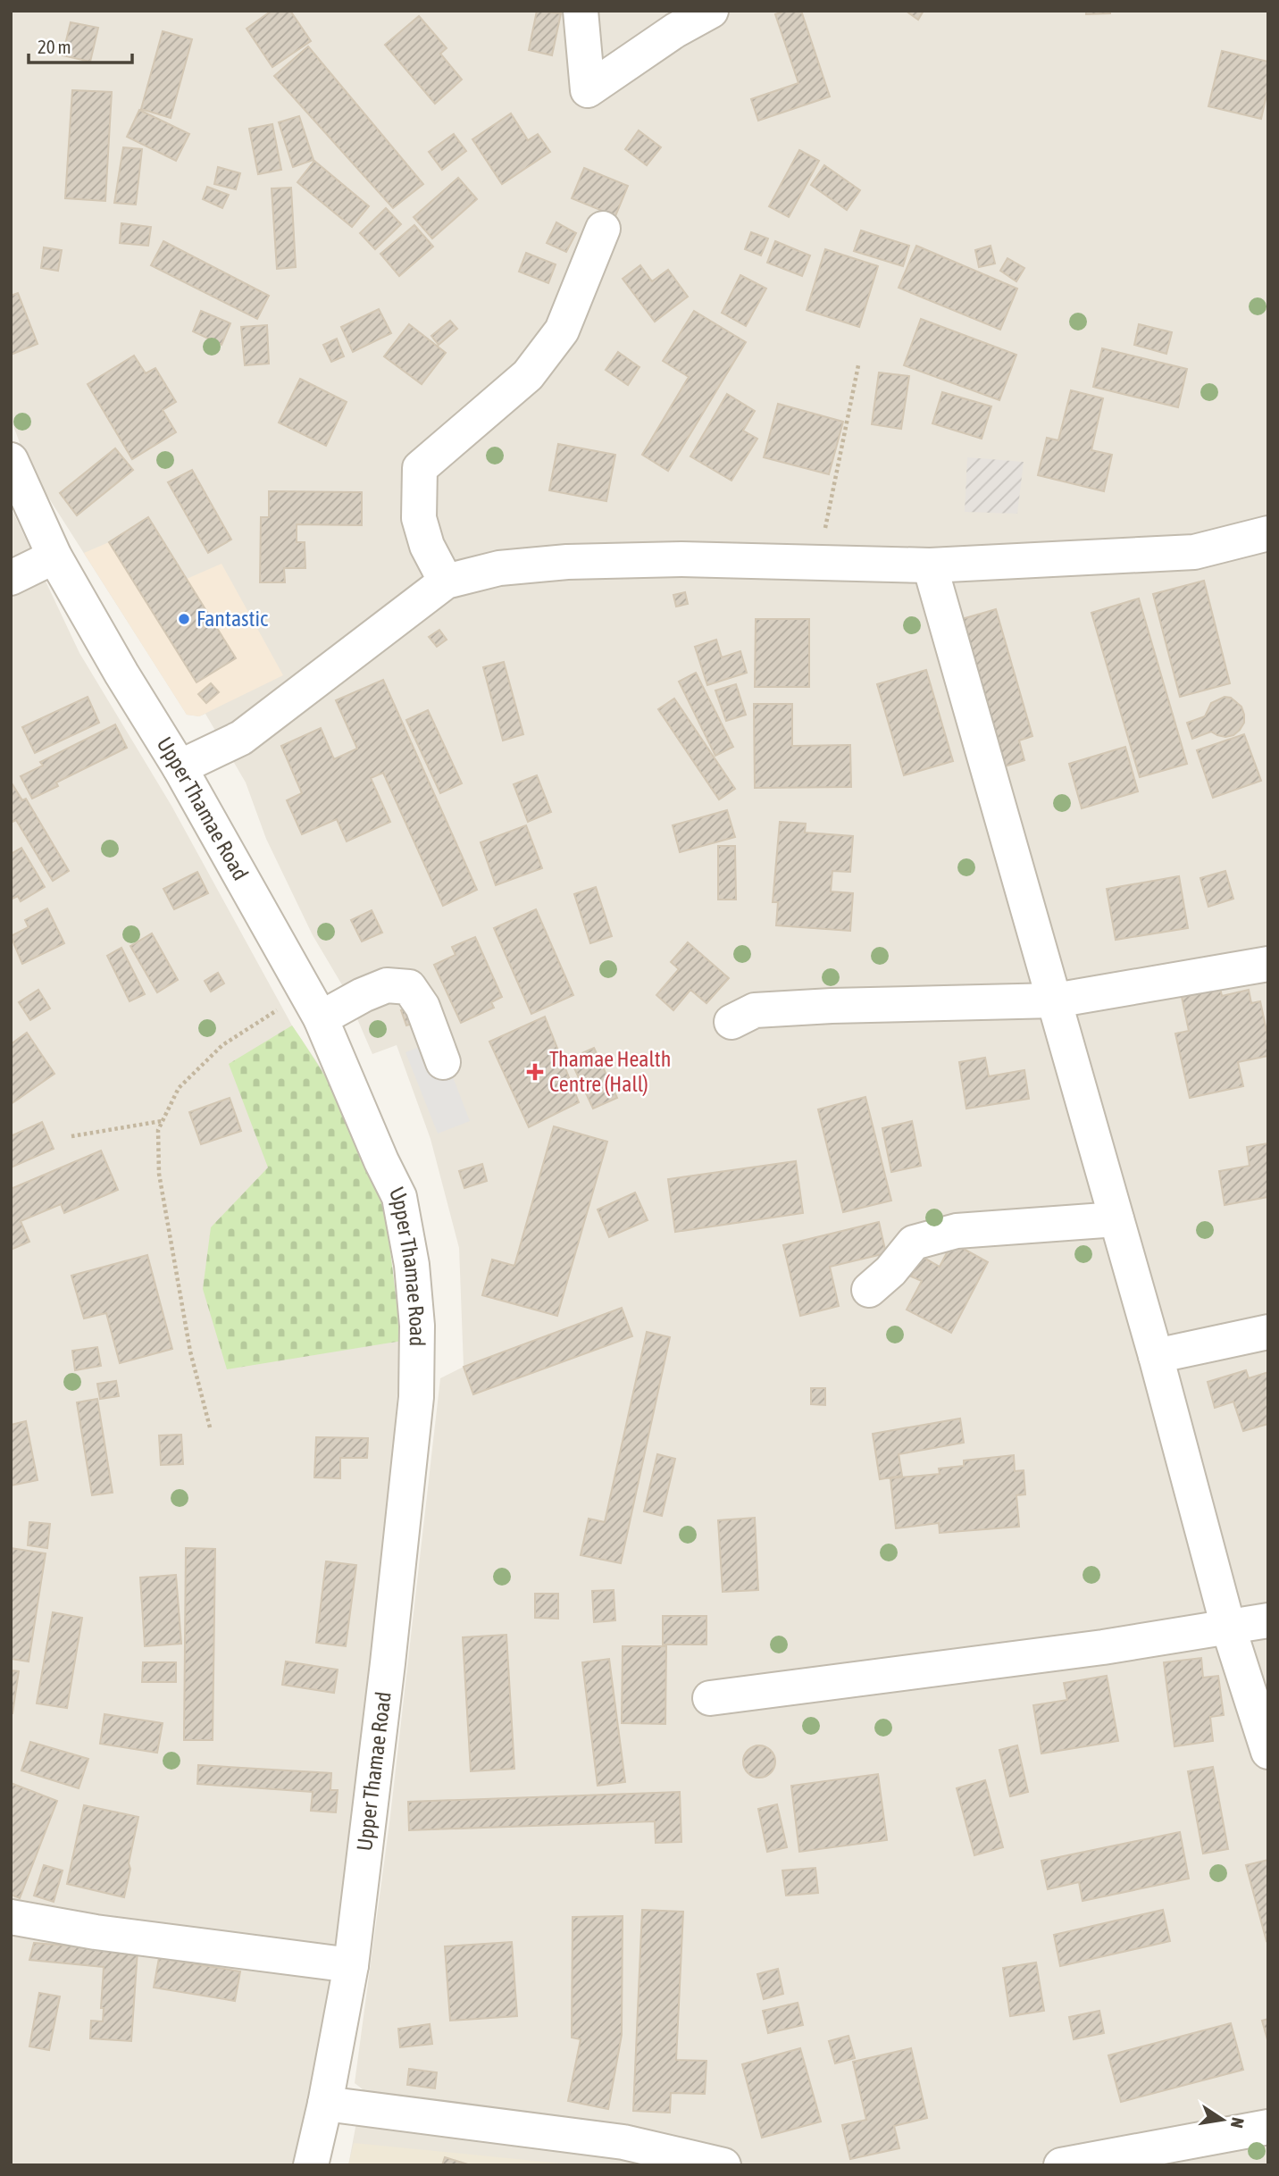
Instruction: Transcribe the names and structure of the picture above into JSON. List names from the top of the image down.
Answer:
{
  "streets": {
    "street": ["Upper Thamae Road"]
  },
  "places": {
    "other": ["Fantastic"],
    "health": ["Thamae Health Centre (Hall)"]
  },
  "scale_bar": "20 m",
  "north": "right"
}
